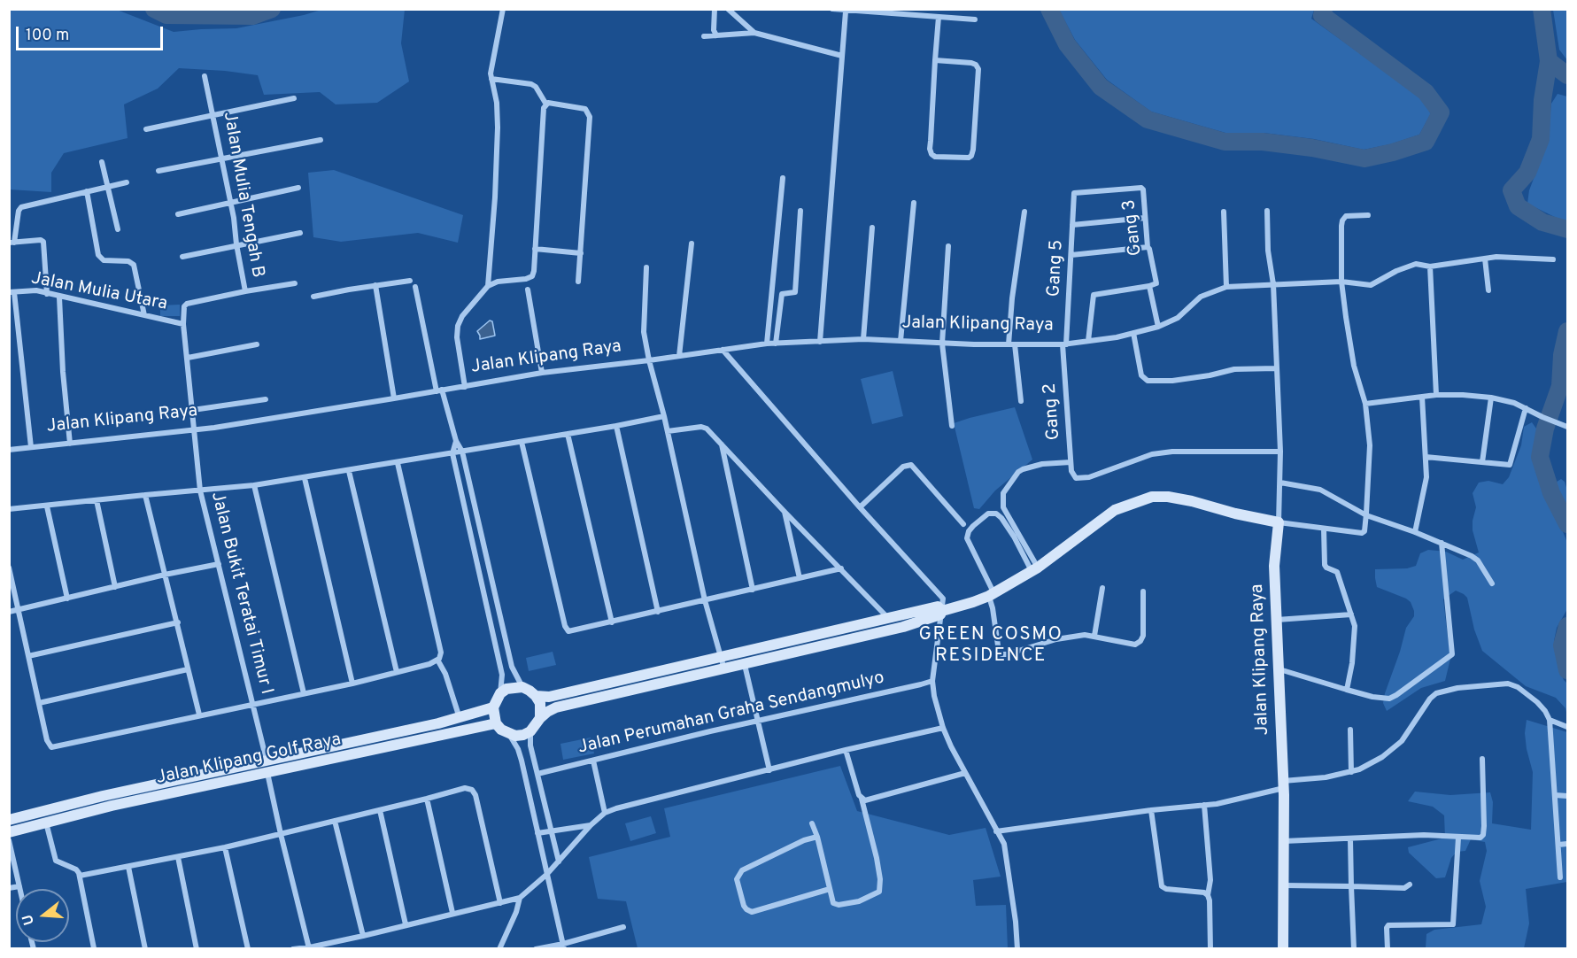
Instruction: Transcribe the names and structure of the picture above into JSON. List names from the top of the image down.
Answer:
{
  "streets": {
    "main road": ["Jalan Klipang Raya", "Jalan Klipang Golf Raya"],
    "street": [
      "Jalan Mulia Tengah B",
      "Gang 3",
      "Gang 5",
      "Jalan Mulia Utara",
      "Gang 2",
      "Jalan Bukit Teratai Timur I",
      "Jalan Perumahan Graha Sendangmulyo"
    ]
  },
  "crossings": [
    ["Jalan Mulia Tengah B", "Jalan Bukit Teratai Timur I"],
    ["Gang 3", "Gang 5"],
    ["Gang 3", "Jalan Klipang Raya"],
    ["Gang 5", "Jalan Klipang Raya"],
    ["Gang 5", "Gang 2"],
    ["Jalan Mulia Utara", "Jalan Bukit Teratai Timur I"],
    ["Jalan Klipang Raya", "Gang 2"],
    ["Jalan Klipang Raya", "Jalan Bukit Teratai Timur I"],
    ["Jalan Bukit Teratai Timur I", "Jalan Klipang Golf Raya"]
  ],
  "districts": ["GREEN COSMO RESIDENCE"],
  "scale_bar": "100 m",
  "north": "left"
}
